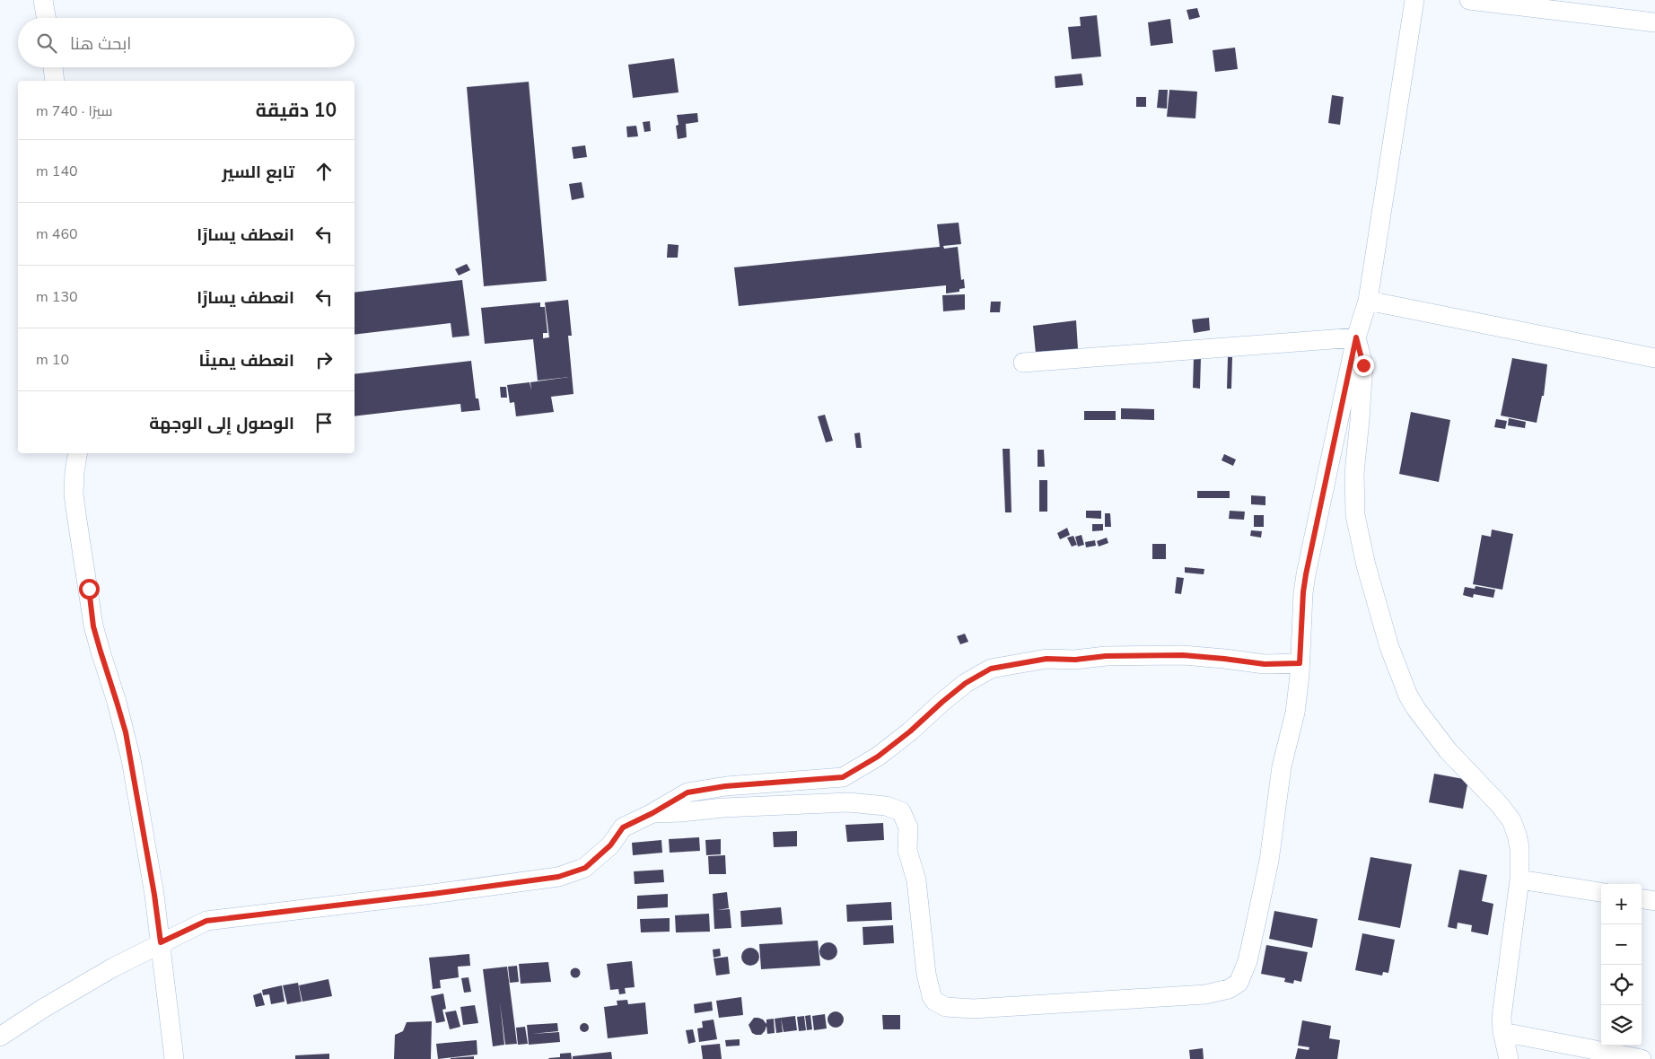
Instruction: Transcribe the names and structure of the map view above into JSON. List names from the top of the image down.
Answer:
{
  "page": {
    "search": "ابحث هنا",
    "heading": ["10 دقيقة", "سيرًا · 740 m"],
    "list": [
      ["تابع السير", "140 m"],
      ["انعطف يسارًا", "460 m"],
      ["انعطف يسارًا", "130 m"],
      ["انعطف يمينًا", "10 m"],
      "الوصول إلى الوجهة"
    ],
    "map_buttons": ["+", "−"]
  }
}
